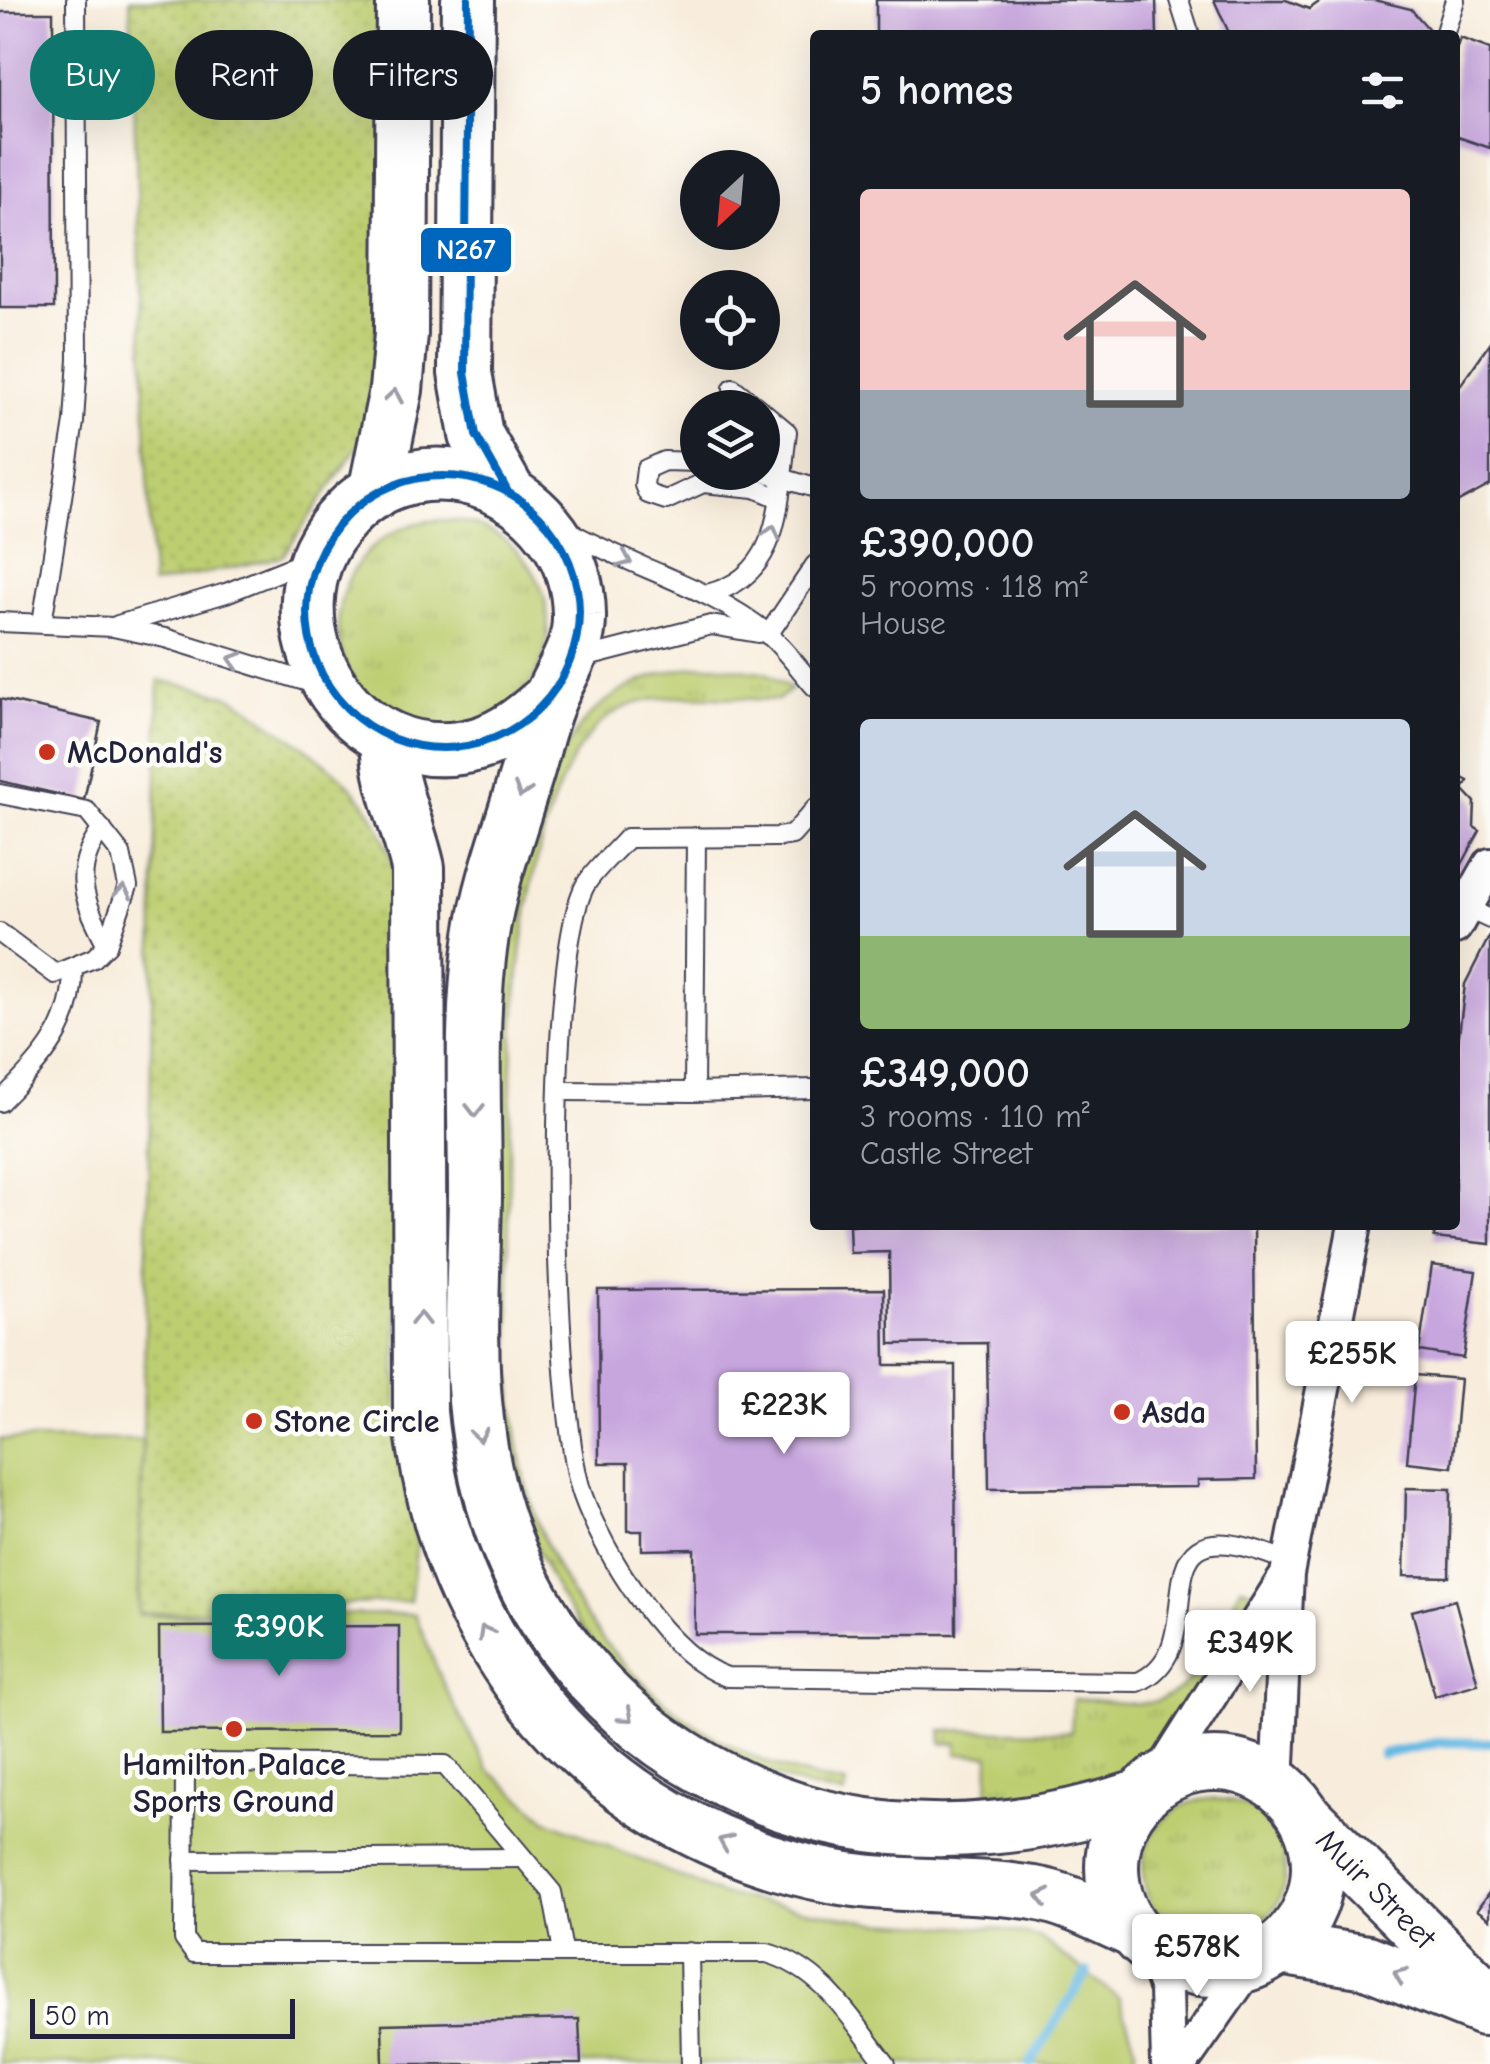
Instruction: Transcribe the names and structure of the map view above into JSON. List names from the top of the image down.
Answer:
{
  "streets": {
    "main road": ["Muir Street"]
  },
  "one_way": ["Muir Street"],
  "places": [
    "McDonald's",
    "Asda",
    "Stone Circle",
    "Hamilton Palace Sports Ground"
  ],
  "lines": ["transit line N267"],
  "scale_bar": "50 m",
  "north": "bottom left",
  "page": {
    "chip": ["Buy", "Rent", "Filters"],
    "heading": "5 homes",
    "list": [
      {
        "name": "£390,000",
        "note": "5 rooms · 118 m² · House"
      },
      {
        "name": "£349,000",
        "note": "3 rooms · 110 m² · Castle Street"
      }
    ],
    "price": [
      "£255K",
      "£223K",
      "£390K",
      "£349K",
      "£578K"
    ],
    "scale": "50 m"
  }
}
